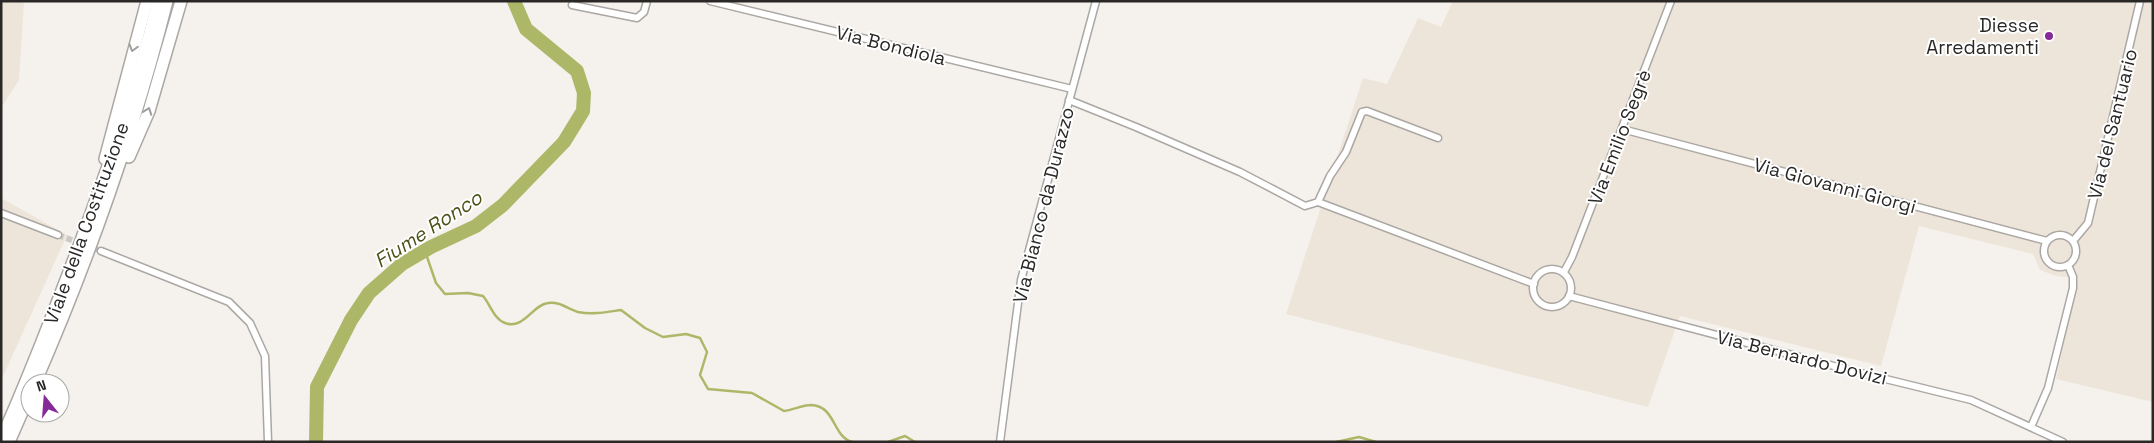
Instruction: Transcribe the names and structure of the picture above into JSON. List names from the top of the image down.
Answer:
{
  "streets": {
    "highway": ["Viale della Costituzione"],
    "street": [
      "Via Bondiola",
      "Via del Santuario",
      "Via Emilio Segrè",
      "Via Giovanni Giorgi",
      "Via Bianco da Durazzo",
      "Via Bernardo Dovizi"
    ]
  },
  "crossings": [
    ["Via Bondiola", "Via Bianco da Durazzo"],
    ["Via del Santuario", "Via Giovanni Giorgi"],
    ["Via Emilio Segrè", "Via Giovanni Giorgi"],
    ["Via Emilio Segrè", "Via Bernardo Dovizi"]
  ],
  "water": ["Fiume Ronco"],
  "places": ["Diesse Arredamenti"],
  "north": "top"
}
